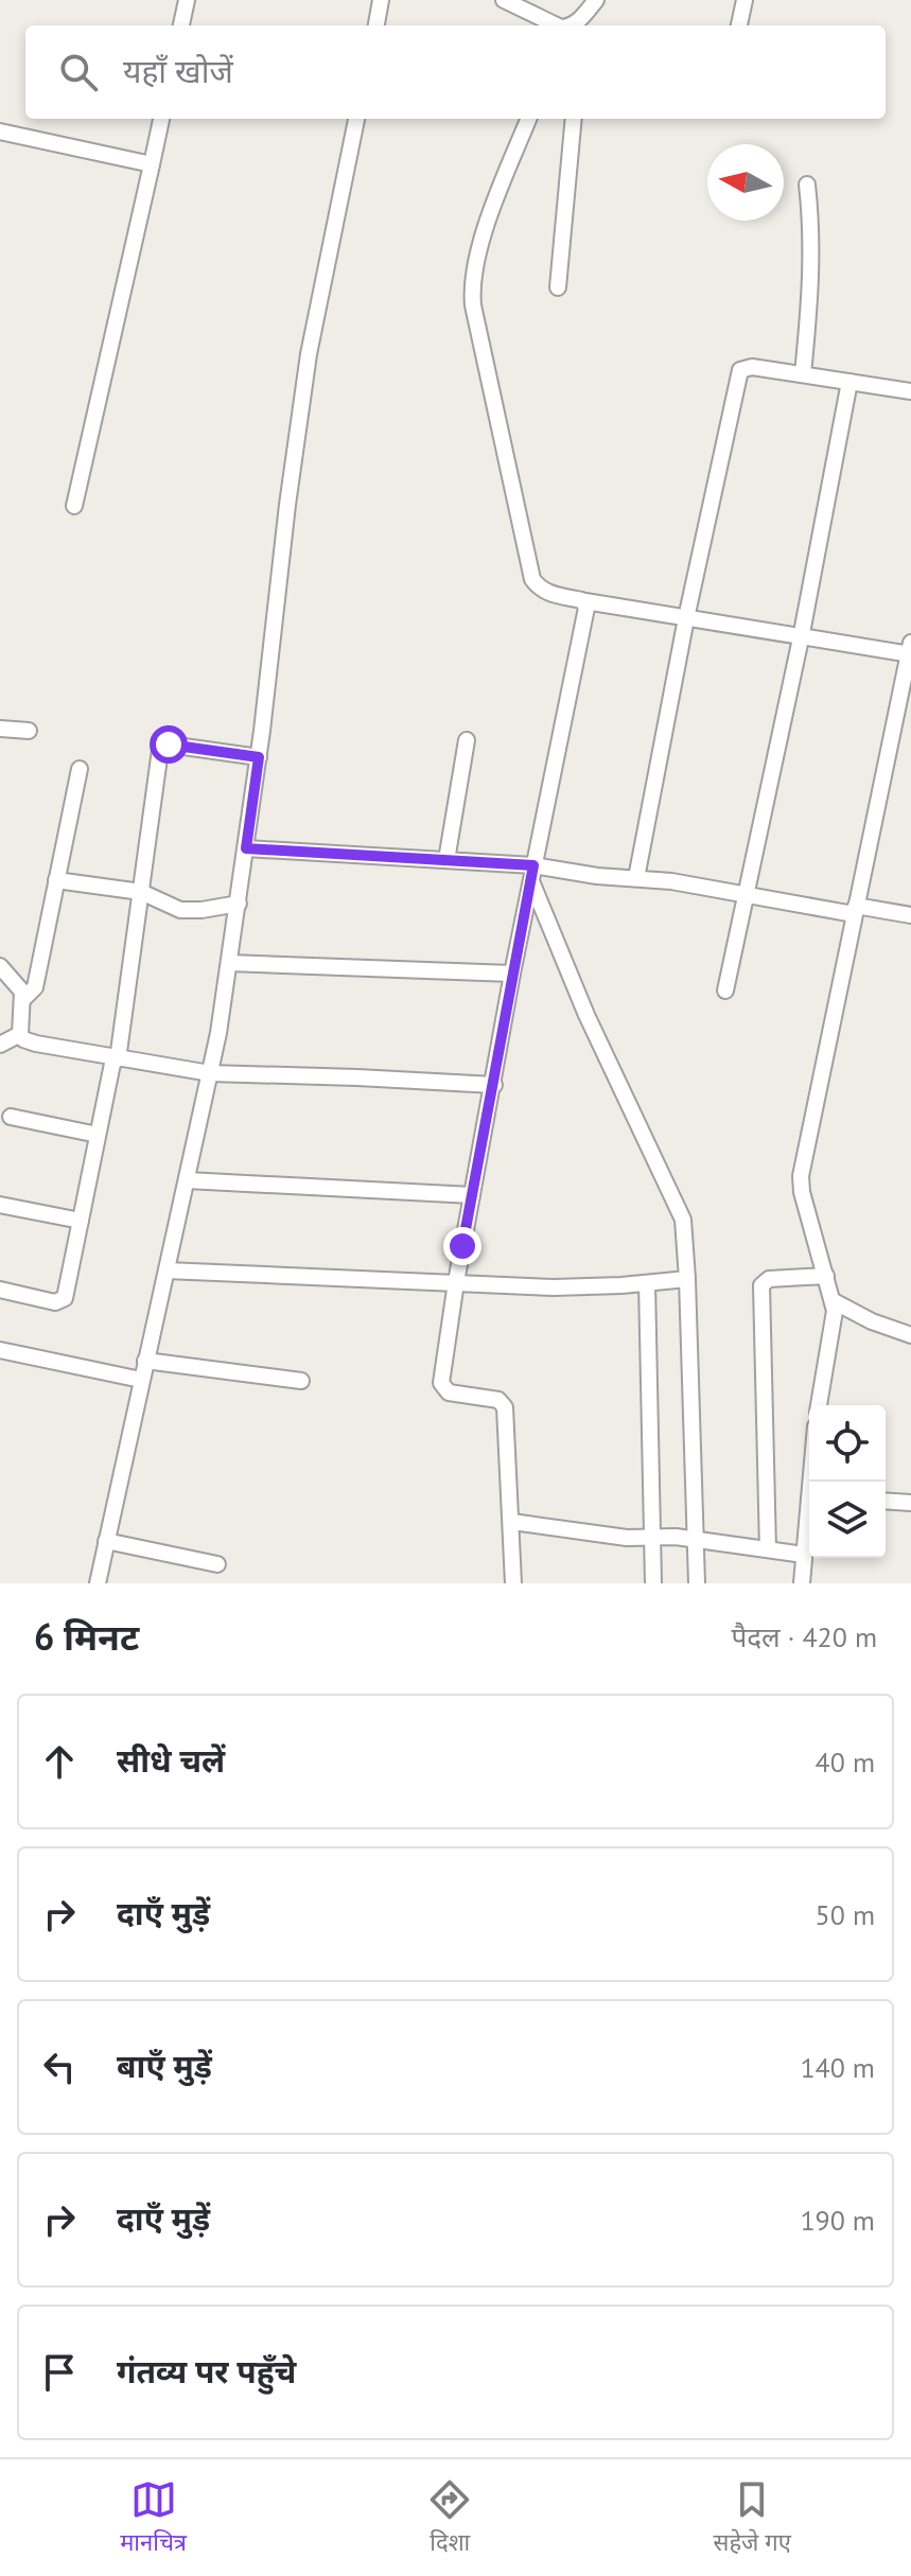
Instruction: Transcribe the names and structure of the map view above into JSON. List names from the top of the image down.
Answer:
{
  "north": "left",
  "page": {
    "search": "यहाँ खोजें",
    "heading": ["6 मिनट", "पैदल · 420 m"],
    "list": [
      ["सीधे चलें", "40 m"],
      ["दाएँ मुड़ें", "50 m"],
      ["बाएँ मुड़ें", "140 m"],
      ["दाएँ मुड़ें", "190 m"],
      "गंतव्य पर पहुँचे"
    ],
    "nav": ["मानचित्र", "दिशा", "सहेजे गए"]
  }
}
